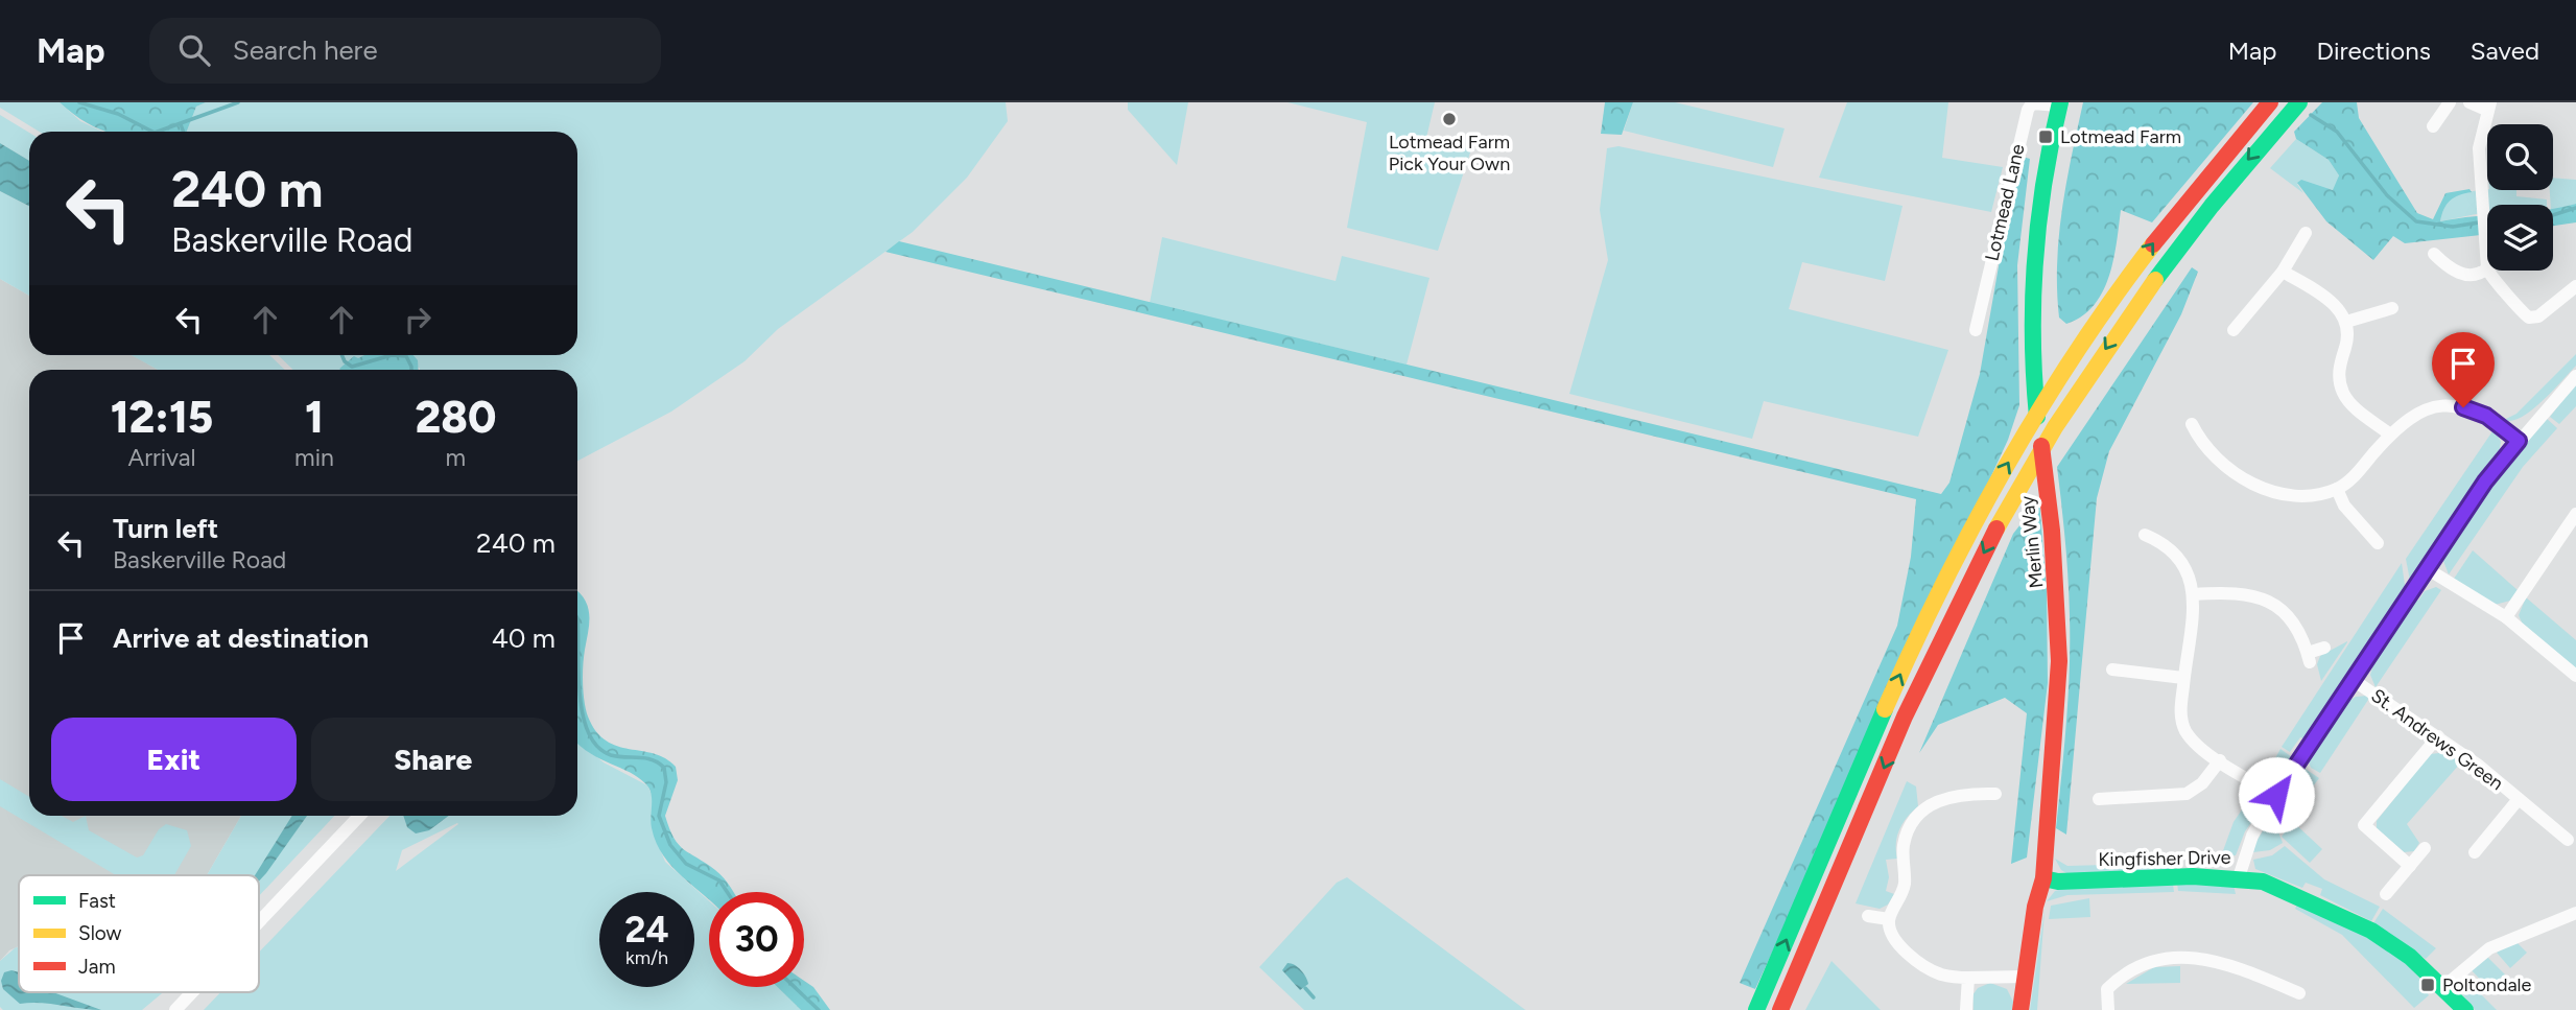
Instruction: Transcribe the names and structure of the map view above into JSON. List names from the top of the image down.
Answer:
{
  "streets": {
    "main road": ["Merlin Way", "Kingfisher Drive"],
    "street": ["Lotmead Lane", "St. Andrews Green"]
  },
  "crossings": [
    ["Lotmead Lane", "Merlin Way"],
    ["Merlin Way", "Kingfisher Drive"]
  ],
  "places": {
    "other": ["Lotmead Farm Pick Your Own"],
    "transit": ["Lotmead Farm", "Poltondale"]
  },
  "legend": ["Fast", "Slow", "Jam"],
  "page": {
    "header": "Map",
    "search": "Search here",
    "nav": ["Map", "Directions", "Saved"],
    "turn": ["240 m", "Baskerville Road"],
    "eta": [
      "12:15",
      "Arrival",
      "1",
      "min",
      "280",
      "m"
    ],
    "list": [
      {
        "name": "Turn left",
        "note": "Baskerville Road",
        "value": "240 m"
      },
      {
        "name": "Arrive at destination",
        "value": "40 m"
      }
    ],
    "buttons": ["Exit", "Share"],
    "speed": "24 km/h",
    "limit": "30"
  }
}
